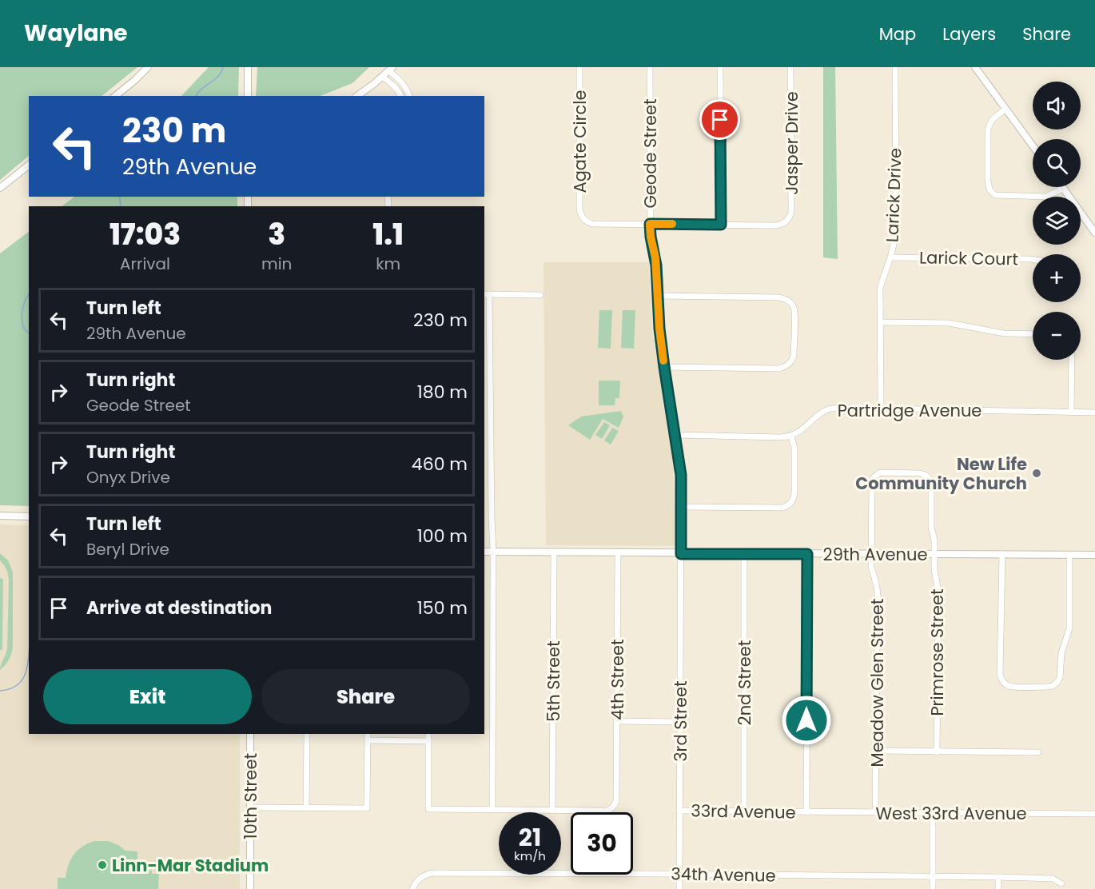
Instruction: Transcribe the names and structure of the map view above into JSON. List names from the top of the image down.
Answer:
{
  "streets": {
    "street": [
      "Agate Circle",
      "Jasper Drive",
      "Geode Street",
      "Larick Drive",
      "Larick Court",
      "Partridge Avenue",
      "29th Avenue",
      "Primrose Street",
      "4th Street",
      "5th Street",
      "2nd Street",
      "Meadow Glen Street",
      "3rd Street",
      "10th Street",
      "33rd Avenue",
      "West 33rd Avenue",
      "34th Avenue"
    ]
  },
  "crossings": [
    ["Agate Circle", "Geode Street"],
    ["Geode Street", "29th Avenue"],
    ["Geode Street", "3rd Street"],
    ["Larick Drive", "Larick Court"],
    ["Larick Drive", "Partridge Avenue"],
    ["29th Avenue", "Primrose Street"],
    ["29th Avenue", "4th Street"],
    ["29th Avenue", "5th Street"],
    ["29th Avenue", "2nd Street"],
    ["29th Avenue", "Meadow Glen Street"],
    ["29th Avenue", "3rd Street"],
    ["Primrose Street", "Meadow Glen Street"],
    ["4th Street", "5th Street"],
    ["2nd Street", "33rd Avenue"],
    ["Meadow Glen Street", "West 33rd Avenue"],
    ["3rd Street", "33rd Avenue"],
    ["3rd Street", "34th Avenue"],
    ["33rd Avenue", "West 33rd Avenue"]
  ],
  "places": ["New Life Community Church", "Linn-Mar Stadium"],
  "page": {
    "header": "Waylane",
    "nav": ["Map", "Layers", "Share"],
    "map_buttons": ["+", "−"],
    "turn": ["230 m", "29th Avenue"],
    "eta": [
      "17:03",
      "Arrival",
      "3",
      "min",
      "1.1",
      "km"
    ],
    "list": [
      {
        "name": "Turn left",
        "note": "29th Avenue",
        "value": "230 m"
      },
      {
        "name": "Turn right",
        "note": "Geode Street",
        "value": "180 m"
      },
      {
        "name": "Turn right",
        "note": "Onyx Drive",
        "value": "460 m"
      },
      {
        "name": "Turn left",
        "note": "Beryl Drive",
        "value": "100 m"
      },
      {
        "name": "Arrive at destination",
        "value": "150 m"
      }
    ],
    "buttons": ["Exit", "Share"],
    "speed": "21 km/h",
    "limit": "30"
  }
}
